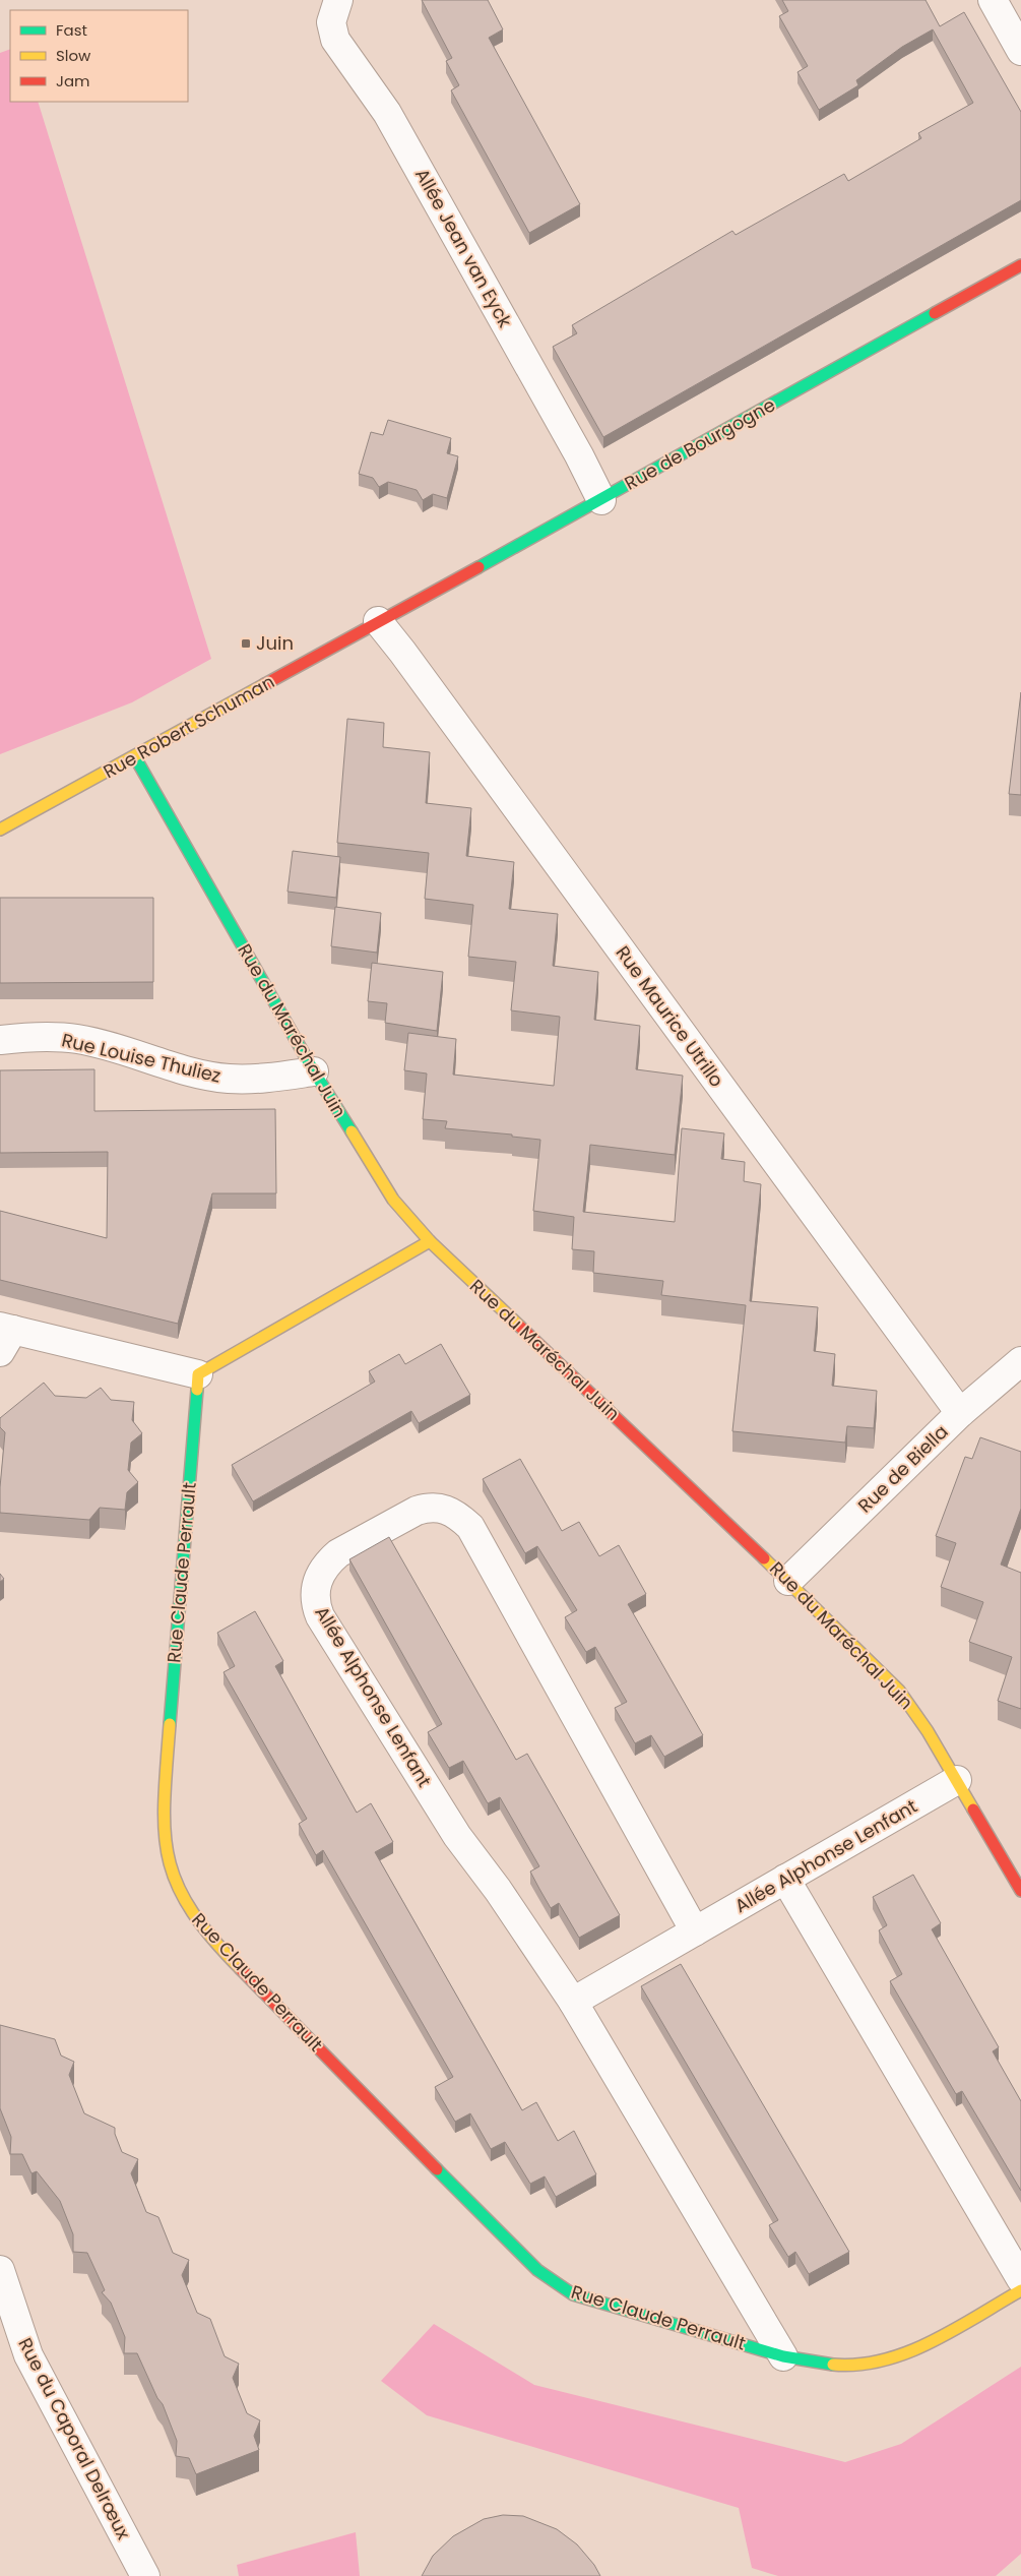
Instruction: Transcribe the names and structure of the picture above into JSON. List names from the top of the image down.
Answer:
{
  "streets": {
    "street": [
      "Allée Jean van Eyck",
      "Rue de Bourgogne",
      "Rue Robert Schuman",
      "Rue Maurice Utrillo",
      "Rue du Maréchal Juin",
      "Rue Louise Thuliez",
      "Rue de Biella",
      "Rue Claude Perrault",
      "Allée Alphonse Lenfant",
      "Rue du Caporal Delrœux"
    ]
  },
  "crossings": [
    ["Allée Jean van Eyck", "Rue de Bourgogne"],
    ["Rue de Bourgogne", "Rue Robert Schuman"],
    ["Rue de Bourgogne", "Rue Maurice Utrillo"],
    ["Rue Robert Schuman", "Rue Maurice Utrillo"],
    ["Rue Robert Schuman", "Rue du Maréchal Juin"],
    ["Rue Maurice Utrillo", "Rue de Biella"],
    ["Rue du Maréchal Juin", "Rue Louise Thuliez"],
    ["Rue du Maréchal Juin", "Rue de Biella"],
    ["Rue du Maréchal Juin", "Allée Alphonse Lenfant"],
    ["Rue Claude Perrault", "Allée Alphonse Lenfant"]
  ],
  "places": {
    "transit": ["Juin"]
  },
  "legend": ["Fast", "Slow", "Jam"]
}
